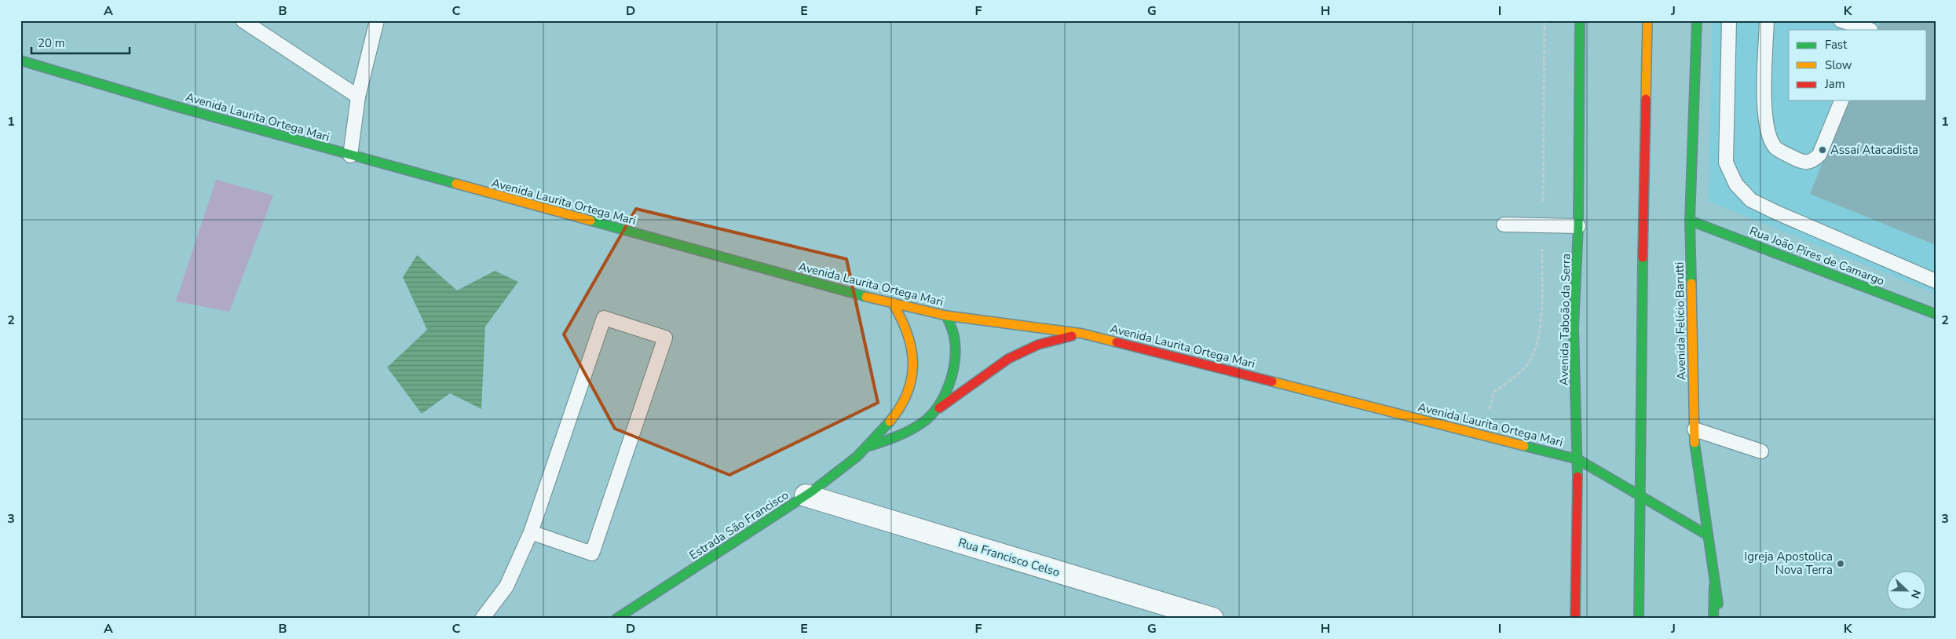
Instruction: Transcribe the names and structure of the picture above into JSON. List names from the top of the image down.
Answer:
{
  "streets": {
    "main road": [
      "Avenida Laurita Ortega Mari",
      "Rua João Pires de Camargo",
      "Avenida Taboão da Serra",
      "Avenida Felício Barutti",
      "Estrada São Francisco"
    ],
    "street": ["Rua Francisco Celso"]
  },
  "crossings": [
    ["Avenida Laurita Ortega Mari", "Avenida Taboão da Serra"],
    ["Avenida Laurita Ortega Mari", "Avenida Felício Barutti"],
    ["Avenida Laurita Ortega Mari", "Estrada São Francisco"],
    ["Rua João Pires de Camargo", "Avenida Felício Barutti"],
    ["Estrada São Francisco", "Rua Francisco Celso"]
  ],
  "places": ["Assaí Atacadista", "Igreja Apostolica Nova Terra"],
  "legend": ["Fast", "Slow", "Jam"],
  "scale_bar": "20 m",
  "north": "right",
  "grid": {
    "columns": [
      "A",
      "B",
      "C",
      "D",
      "E",
      "F",
      "G",
      "H",
      "I",
      "J",
      "K"
    ],
    "rows": ["1", "2", "3"]
  }
}
